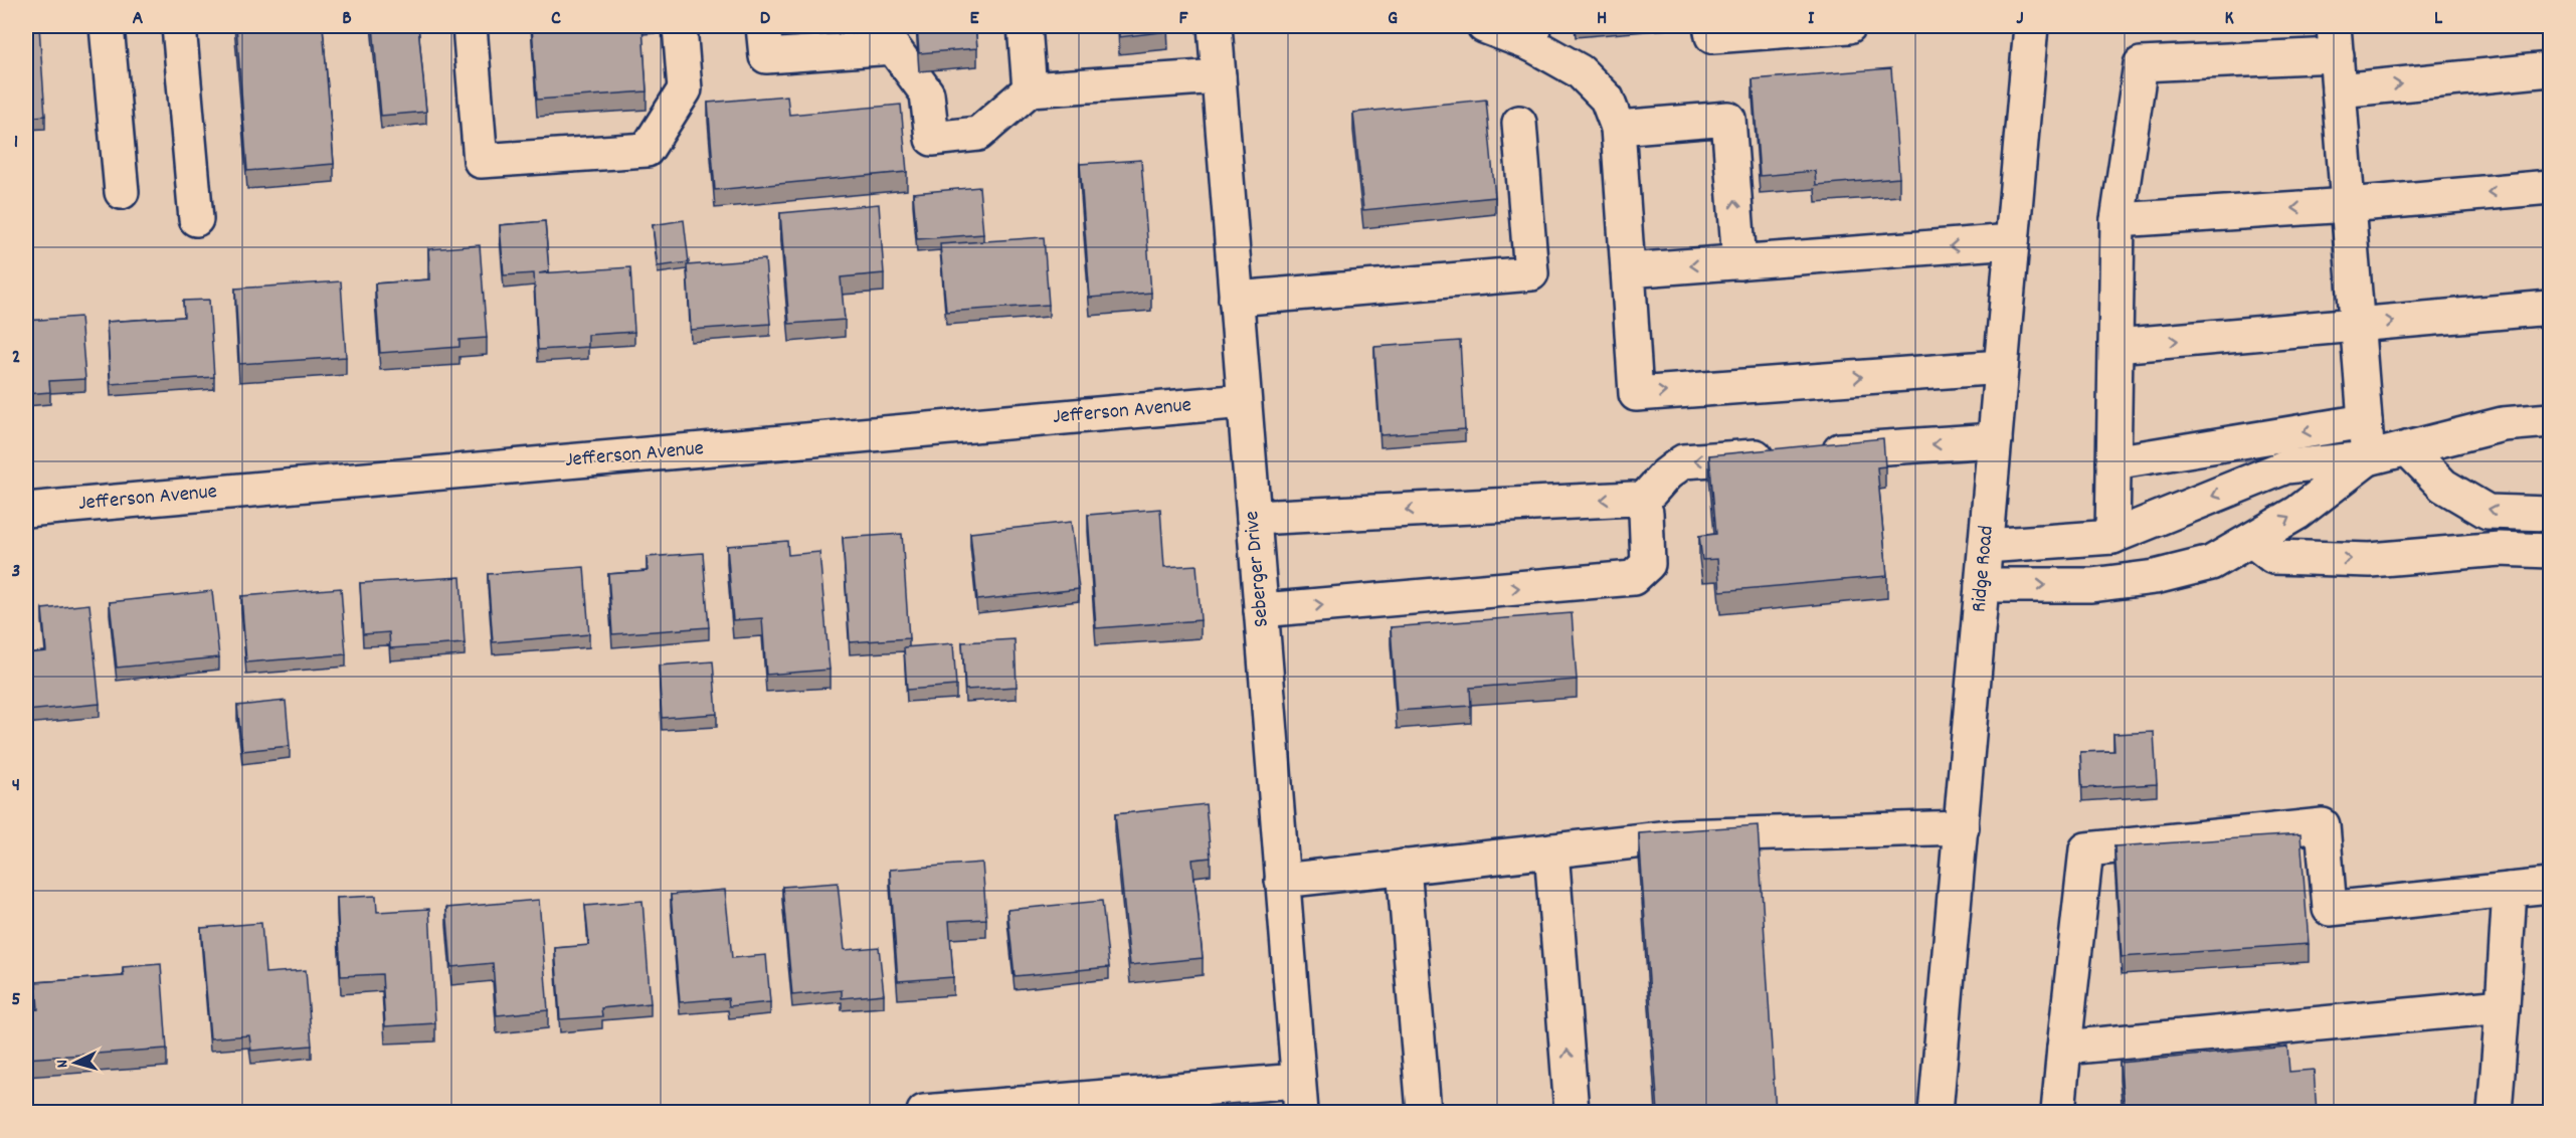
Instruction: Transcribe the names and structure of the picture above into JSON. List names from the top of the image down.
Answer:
{
  "streets": {
    "street": ["Jefferson Avenue", "Seberger Drive", "Ridge Road"]
  },
  "crossings": [
    ["Jefferson Avenue", "Seberger Drive"]
  ],
  "north": "left",
  "grid": {
    "columns": [
      "A",
      "B",
      "C",
      "D",
      "E",
      "F",
      "G",
      "H",
      "I",
      "J",
      "K",
      "L"
    ],
    "rows": [
      "1",
      "2",
      "3",
      "4",
      "5"
    ]
  }
}
